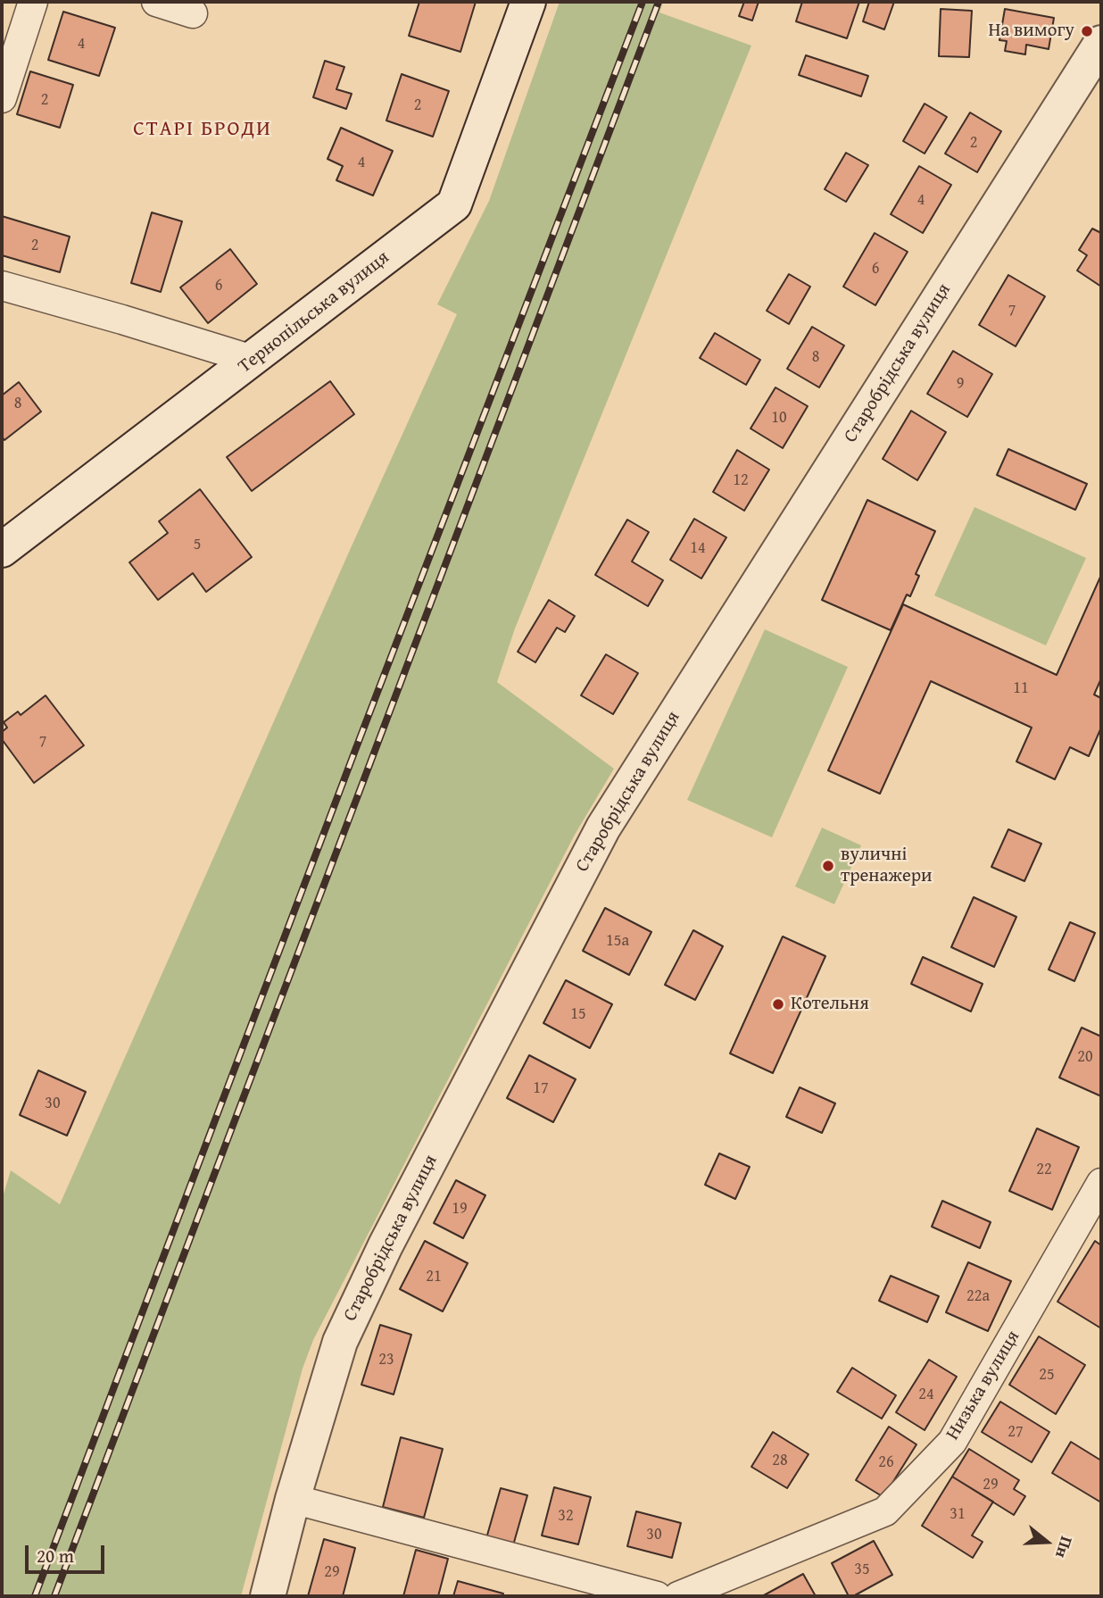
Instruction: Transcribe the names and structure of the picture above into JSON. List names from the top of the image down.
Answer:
{
  "streets": {
    "street": ["Тернопільська вулиця", "Старобрідська вулиця", "Низька вулиця"]
  },
  "districts": ["СТАРІ БРОДИ"],
  "places": ["На вимогу", "вуличні тренажери", "Котельня"],
  "house_numbers": [
    "4",
    "2",
    "2",
    "2",
    "4",
    "4",
    "2",
    "6",
    "6",
    "7",
    "8",
    "9",
    "8",
    "10",
    "12",
    "5",
    "14",
    "11",
    "7",
    "15а",
    "15",
    "20",
    "17",
    "30",
    "22",
    "19",
    "21",
    "22а",
    "23",
    "25",
    "24",
    "27",
    "28",
    "26",
    "29",
    "31",
    "32",
    "30",
    "35",
    "29"
  ],
  "scale_bar": "20 m",
  "north": "right"
}
